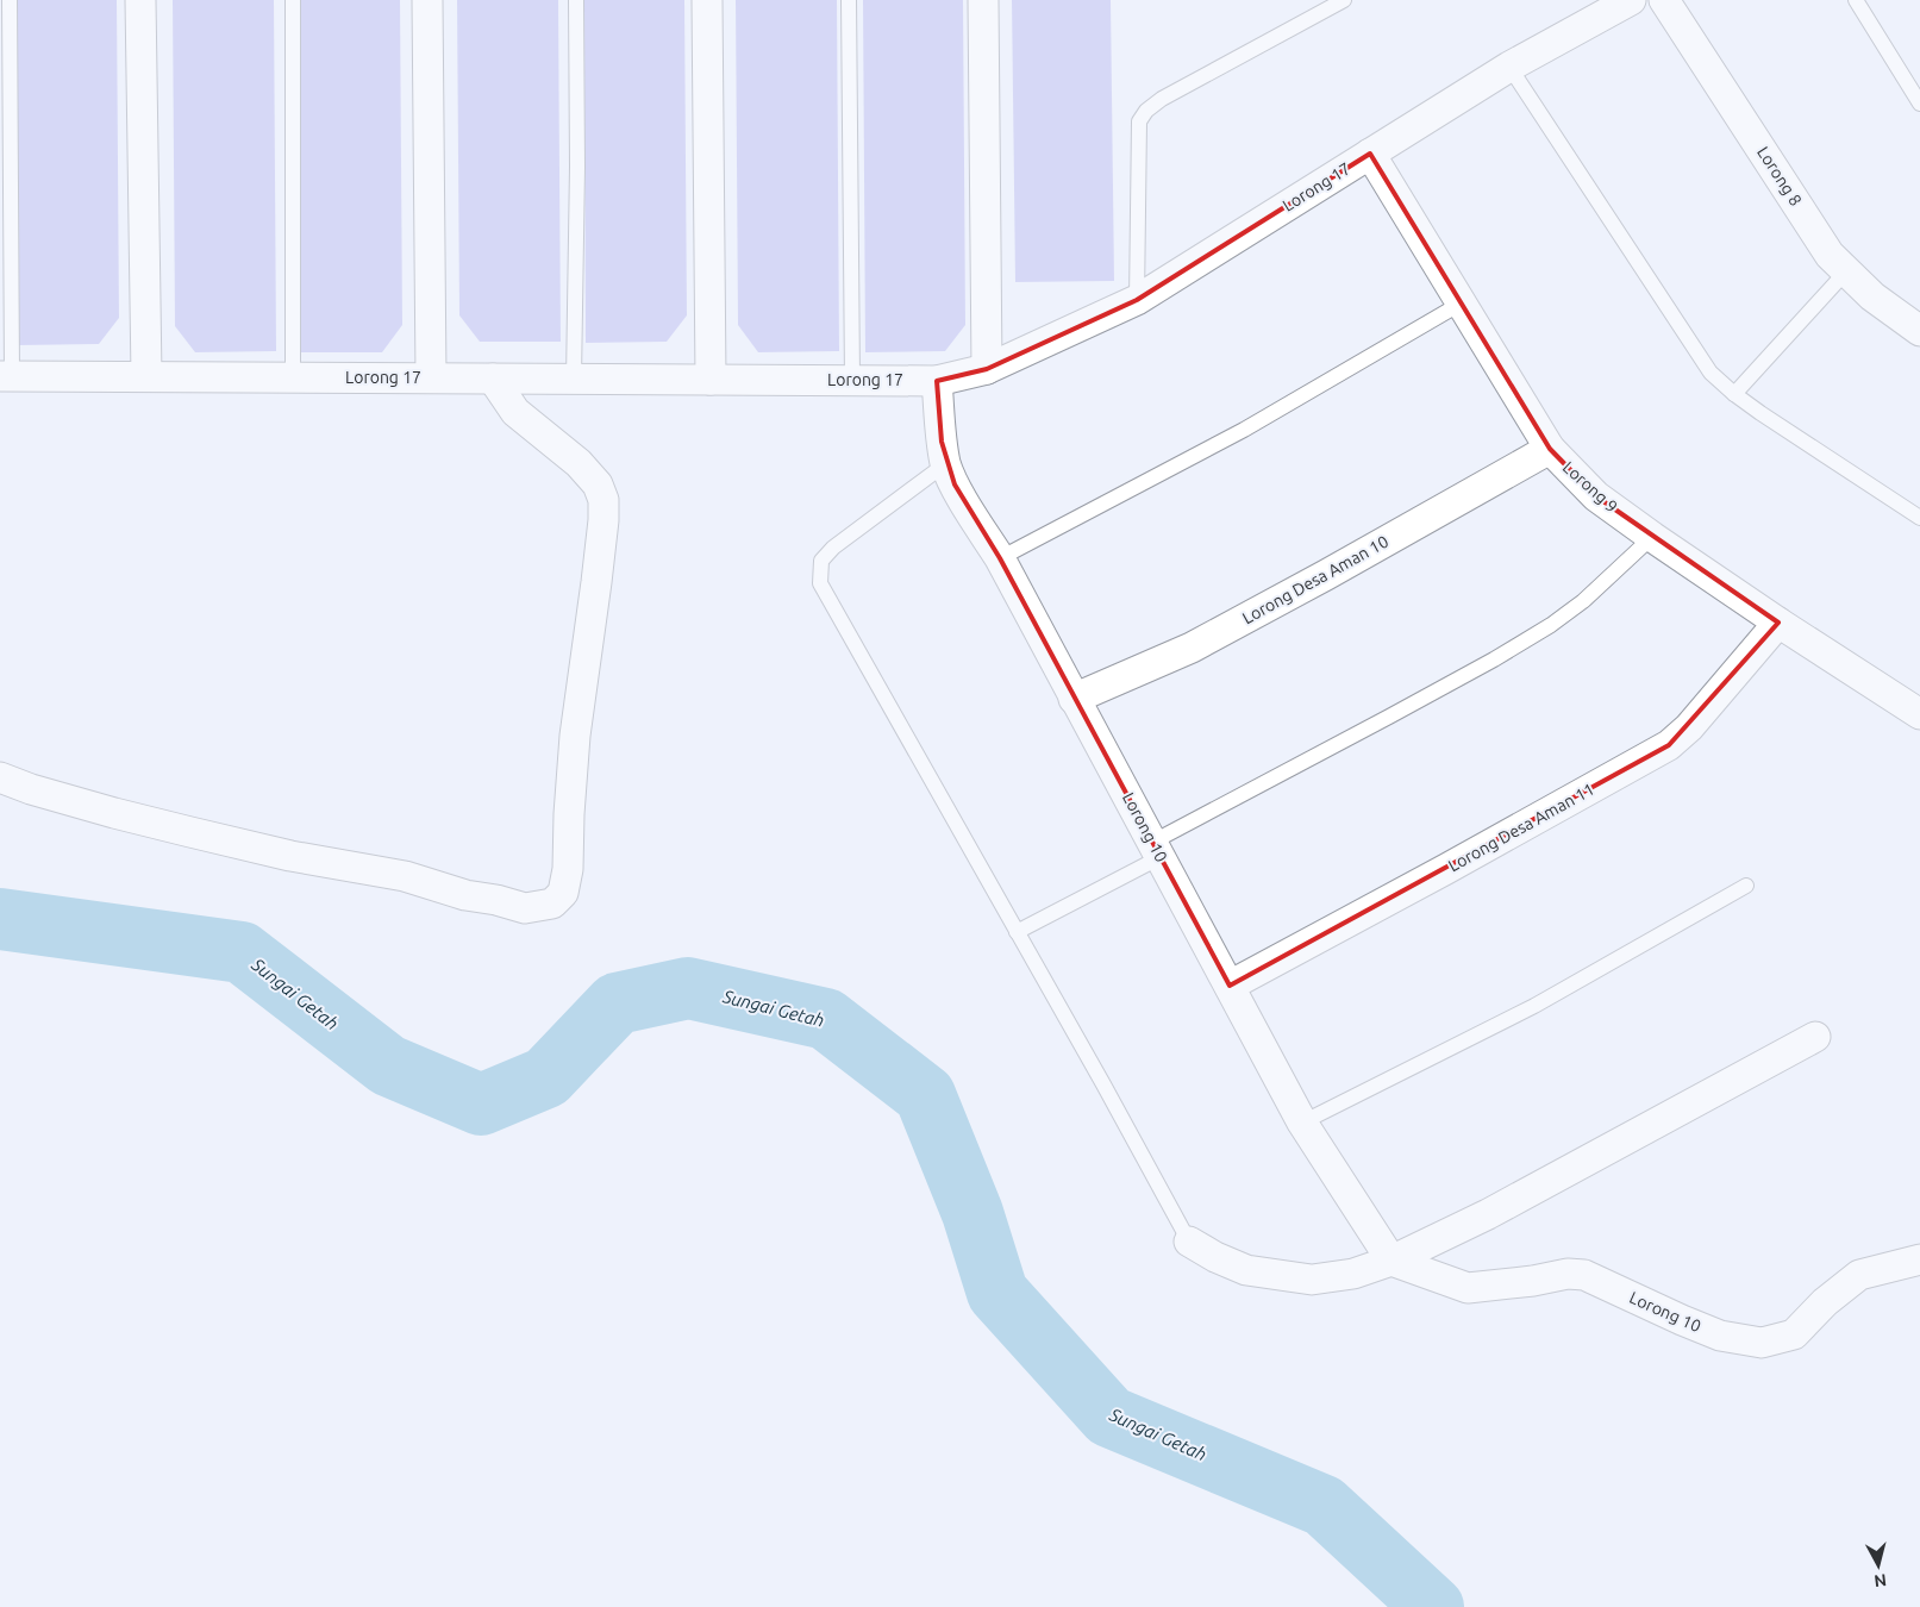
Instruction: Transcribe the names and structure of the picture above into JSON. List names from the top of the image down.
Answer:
{
  "streets": {
    "street": [
      "Lorong 8",
      "Lorong 17",
      "Lorong 9",
      "Lorong Desa Aman 10",
      "Lorong 10",
      "Lorong Desa Aman 11"
    ]
  },
  "crossings": [
    ["Lorong 17", "Lorong 9"],
    ["Lorong 17", "Lorong 10"],
    ["Lorong 9", "Lorong Desa Aman 10"],
    ["Lorong 9", "Lorong Desa Aman 11"],
    ["Lorong Desa Aman 10", "Lorong 10"],
    ["Lorong 10", "Lorong Desa Aman 11"]
  ],
  "water": ["Sungai Getah"],
  "north": "bottom"
}
